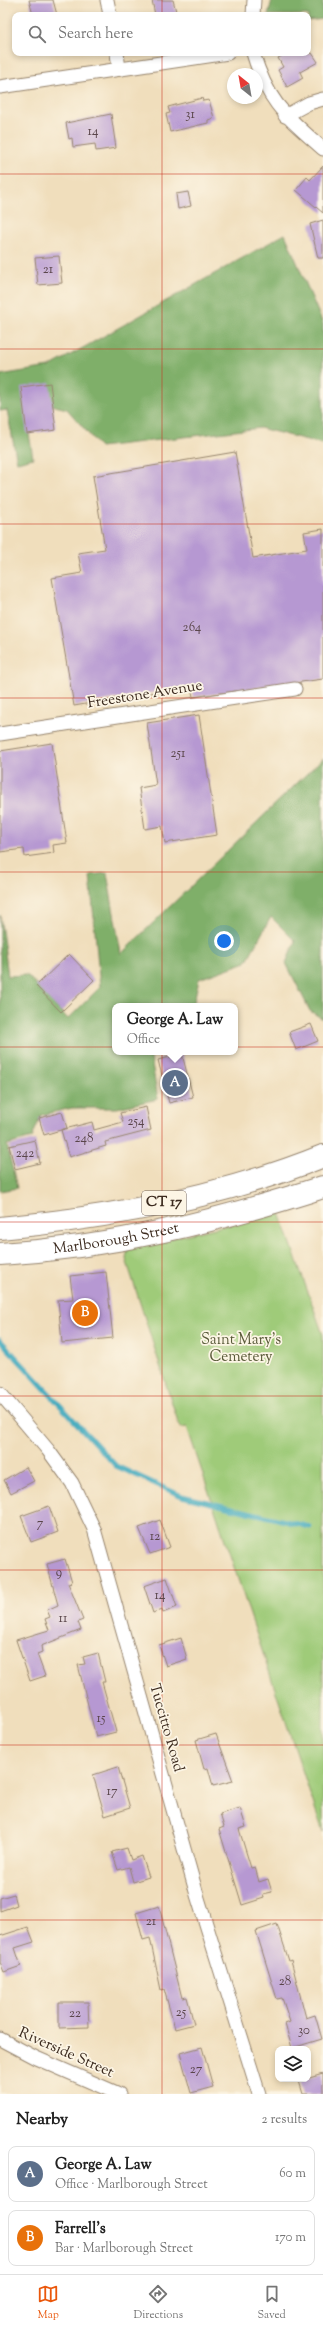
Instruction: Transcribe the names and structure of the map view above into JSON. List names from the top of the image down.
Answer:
{
  "streets": {
    "highway": ["CT 17", "Marlborough Street"],
    "street": ["Freestone Avenue", "Tuccitto Road", "Riverside Street"]
  },
  "parks": ["Saint Mary's Cemetery"],
  "house_numbers": [
    "31",
    "14",
    "21",
    "264",
    "251",
    "254",
    "248",
    "242",
    "7",
    "12",
    "9",
    "14",
    "11",
    "15",
    "17",
    "21",
    "28",
    "25",
    "22",
    "30",
    "27"
  ],
  "north": "top left",
  "page": {
    "search": "Search here",
    "popup": ["George A. Law", "Office"],
    "pins": ["A", "B"],
    "heading": ["Nearby", "2 results"],
    "list": [
      {
        "mark": "A",
        "name": "George A. Law",
        "note": "Office · Marlborough Street",
        "value": "60 m"
      },
      {
        "mark": "B",
        "name": "Farrell's",
        "note": "Bar · Marlborough Street",
        "value": "170 m"
      }
    ],
    "nav": ["Map", "Directions", "Saved"]
  }
}
